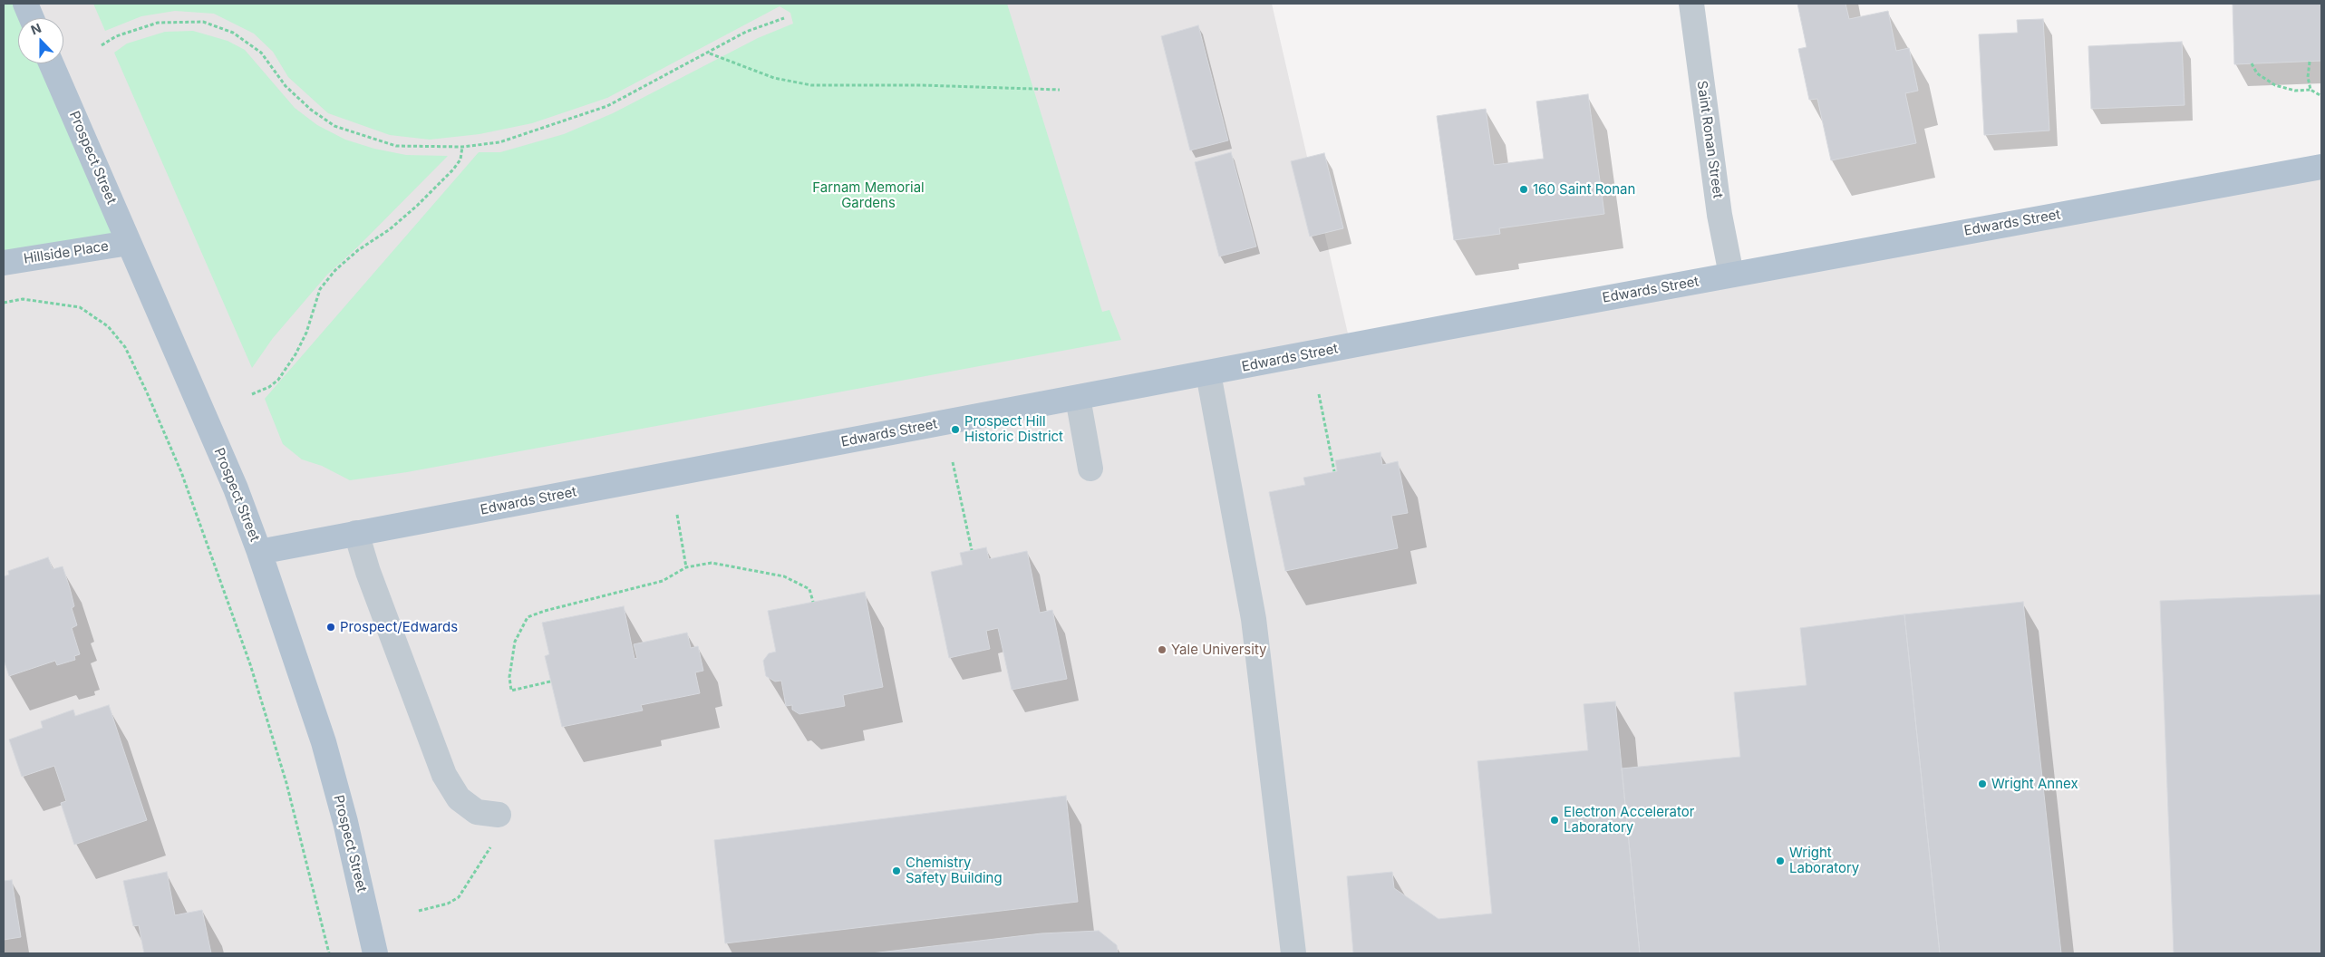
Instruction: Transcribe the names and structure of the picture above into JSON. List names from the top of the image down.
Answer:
{
  "streets": {
    "main road": ["Prospect Street", "Edwards Street", "Hillside Place"],
    "street": ["Saint Ronan Street"]
  },
  "crossings": [
    ["Saint Ronan Street", "Edwards Street"],
    ["Prospect Street", "Edwards Street"],
    ["Prospect Street", "Hillside Place"]
  ],
  "parks": ["Farnam Memorial Gardens"],
  "places": [
    "160 Saint Ronan",
    "Prospect Hill Historic District",
    "Prospect/Edwards",
    "Yale University",
    "Wright Annex",
    "Electron Accelerator Laboratory",
    "Wright Laboratory",
    "Chemistry Safety Building"
  ],
  "north": "top"
}
